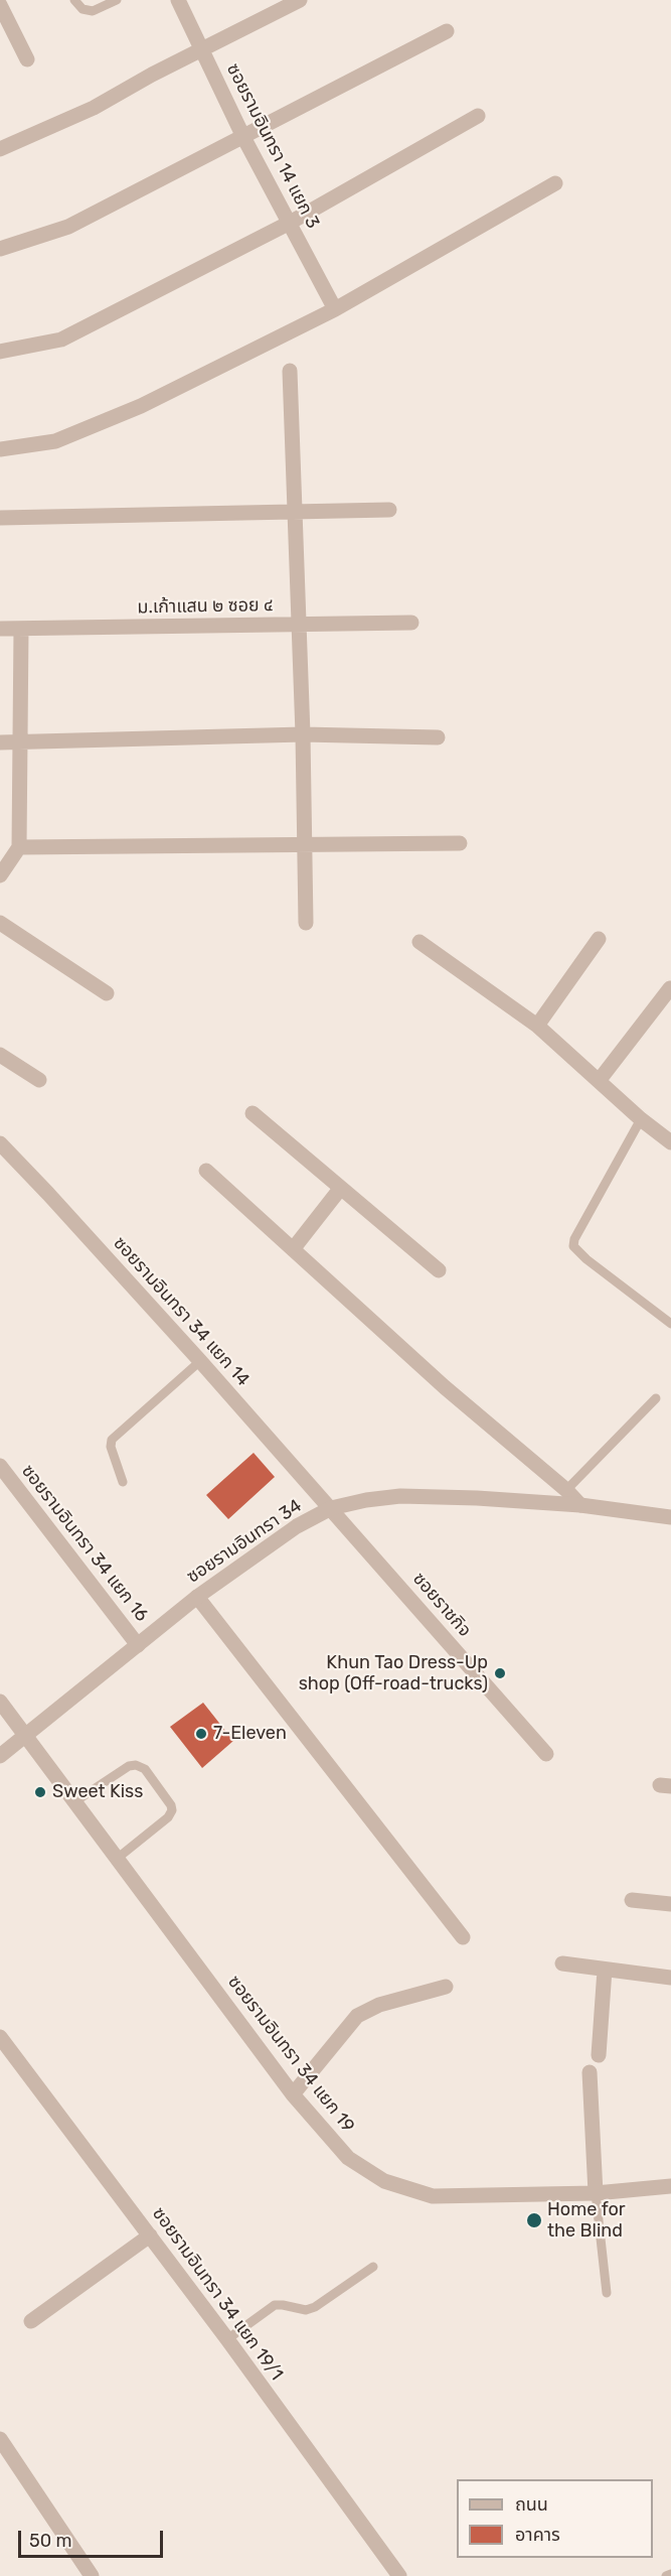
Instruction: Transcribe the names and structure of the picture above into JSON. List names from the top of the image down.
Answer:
{
  "streets": {
    "street": [
      "ซอยรามอินทรา 14 แยก 3",
      "ม.เก้าแสน ๒ ซอย ๔",
      "ซอยรามอินทรา 34 แยก 14",
      "ซอยรามอินทรา 34",
      "ซอยรามอินทรา 34 แยก 16",
      "ซอยราชกิจ",
      "ซอยรามอินทรา 34 แยก 19",
      "ซอยรามอินทรา 34 แยก 19/1"
    ]
  },
  "crossings": [
    ["ซอยรามอินทรา 34 แยก 14", "ซอยรามอินทรา 34"],
    ["ซอยรามอินทรา 34 แยก 14", "ซอยราชกิจ"],
    ["ซอยรามอินทรา 34", "ซอยรามอินทรา 34 แยก 16"],
    ["ซอยรามอินทรา 34", "ซอยราชกิจ"],
    ["ซอยรามอินทรา 34", "ซอยรามอินทรา 34 แยก 19"]
  ],
  "places": [
    "Khun Tao Dress-Up shop (Off-road-trucks)",
    "7-Eleven",
    "Sweet Kiss",
    "Home for the Blind"
  ],
  "legend": ["ถนน", "อาคาร"],
  "scale_bar": "50 m"
}
